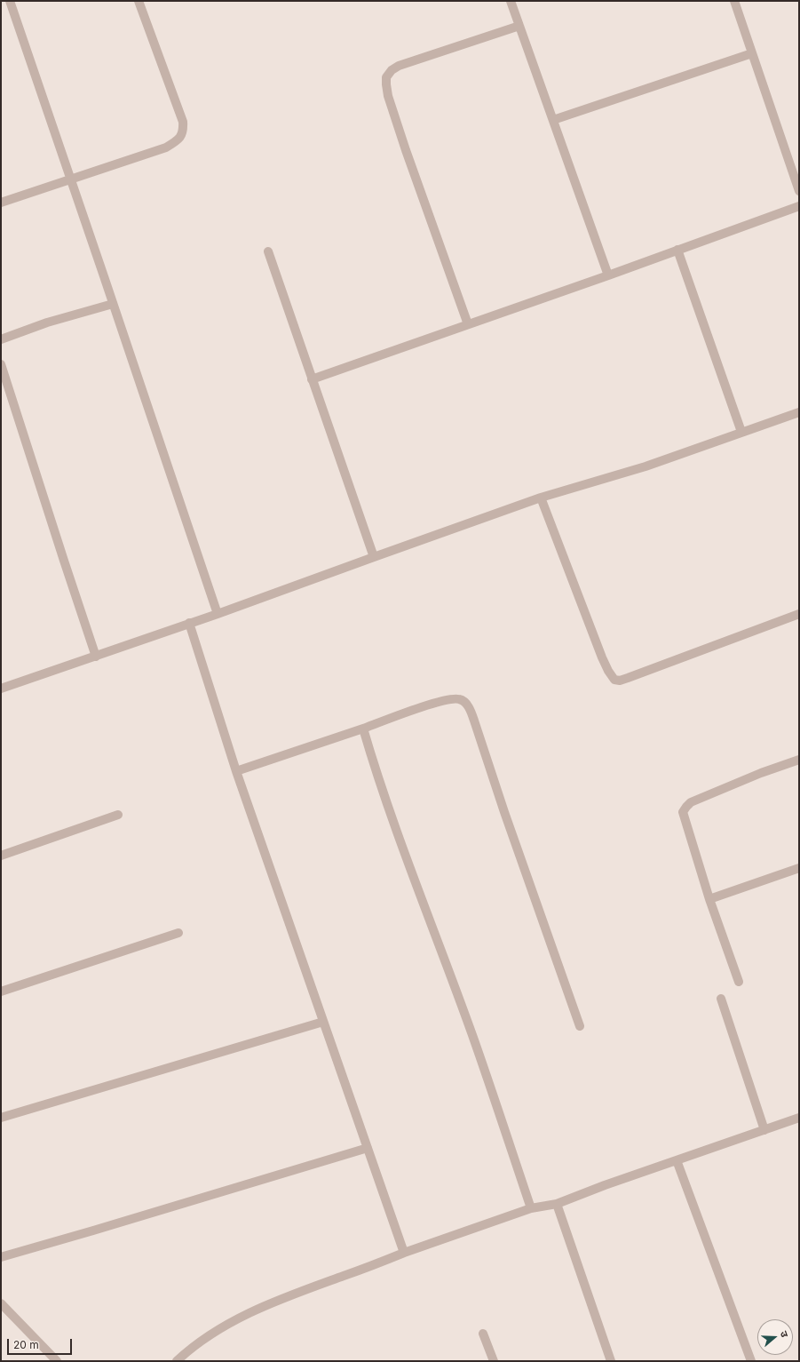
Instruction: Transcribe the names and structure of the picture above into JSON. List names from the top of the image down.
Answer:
{
  "scale_bar": "20 m",
  "north": "right"
}
